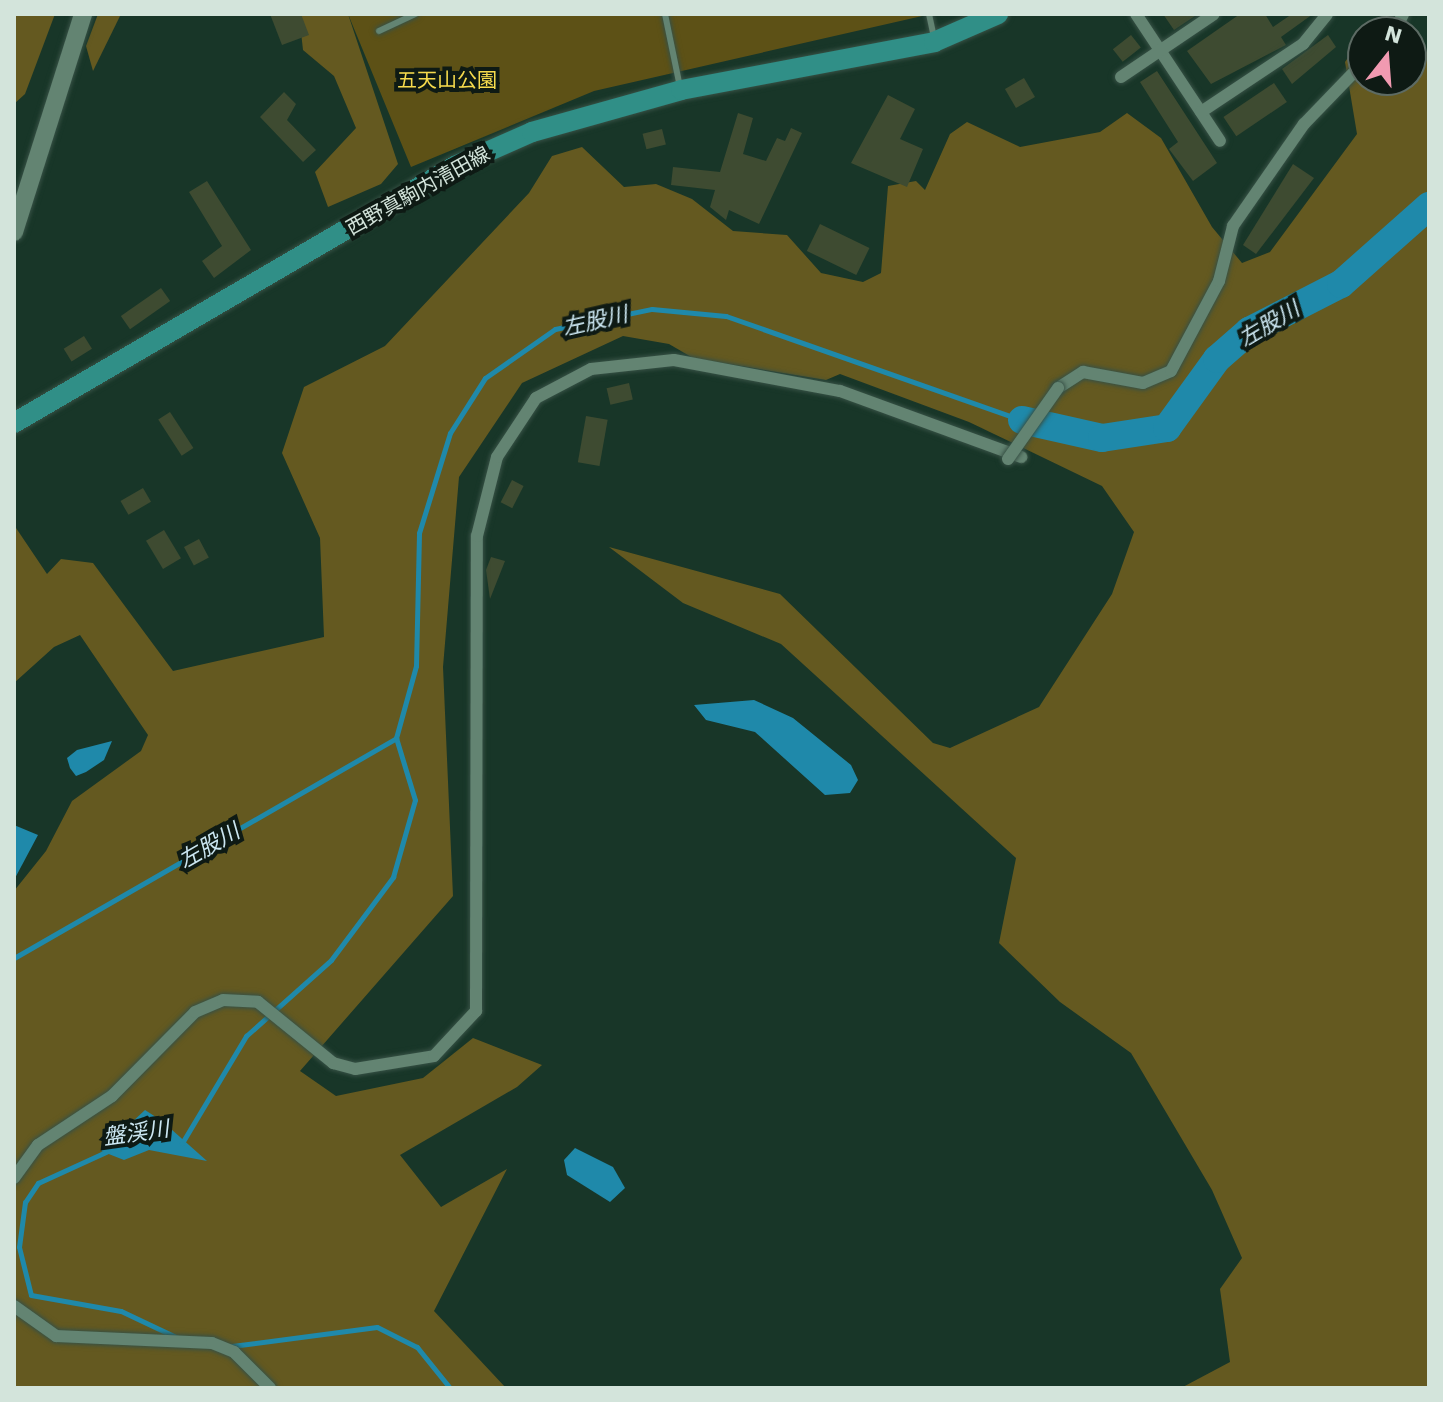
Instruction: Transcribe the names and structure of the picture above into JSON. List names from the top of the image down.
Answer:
{
  "streets": {
    "main road": ["西野真駒内清田線"]
  },
  "water": ["左股川", "盤渓川"],
  "parks": ["五天山公園"],
  "north": "top"
}
